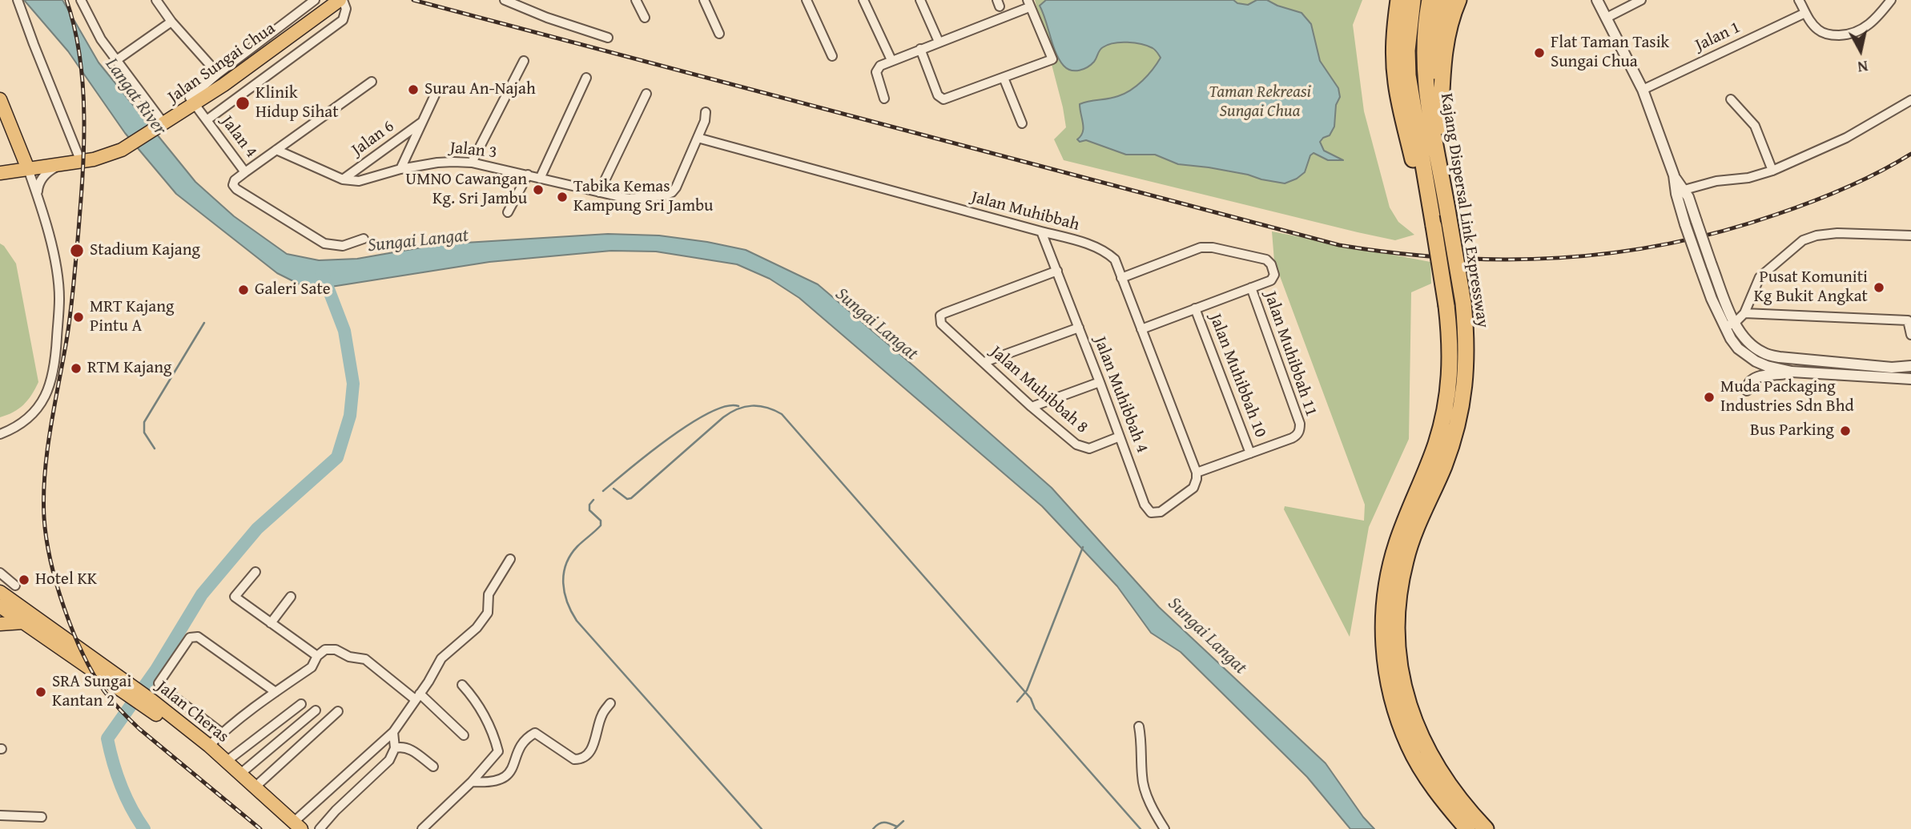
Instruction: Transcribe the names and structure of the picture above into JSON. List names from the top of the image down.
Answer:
{
  "streets": {
    "highway": ["Kajang Dispersal Link Expressway"],
    "main road": ["Jalan Sungai Chua", "Jalan Cheras"],
    "street": [
      "Jalan 1",
      "Jalan 4",
      "Jalan 6",
      "Jalan 3",
      "Jalan Muhibbah",
      "Jalan Muhibbah 11",
      "Jalan Muhibbah 10",
      "Jalan Muhibbah 8",
      "Jalan Muhibbah 4"
    ]
  },
  "crossings": [
    ["Jalan Sungai Chua", "Jalan 4"],
    ["Jalan 4", "Jalan 3"],
    ["Jalan 6", "Jalan 3"],
    ["Jalan 3", "Jalan Muhibbah"],
    ["Jalan Muhibbah", "Jalan Muhibbah 4"],
    ["Jalan Muhibbah 11", "Jalan Muhibbah 10"],
    ["Jalan Muhibbah 8", "Jalan Muhibbah 4"]
  ],
  "water": ["Langat River", "Sungai Langat"],
  "parks": ["Taman Rekreasi Sungai Chua"],
  "places": [
    "Flat Taman Tasik Sungai Chua",
    "Surau An-Najah",
    "Klinik Hidup Sihat",
    "UMNO Cawangan Kg. Sri Jambu",
    "Tabika Kemas Kampung Sri Jambu",
    "Stadium Kajang",
    "Pusat Komuniti Kg Bukit Angkat",
    "Galeri Sate",
    "MRT Kajang Pintu A",
    "RTM Kajang",
    "Muda Packaging Industries Sdn Bhd",
    "Bus Parking",
    "Hotel KK",
    "SRA Sungai Kantan 2"
  ],
  "north": "bottom"
}
